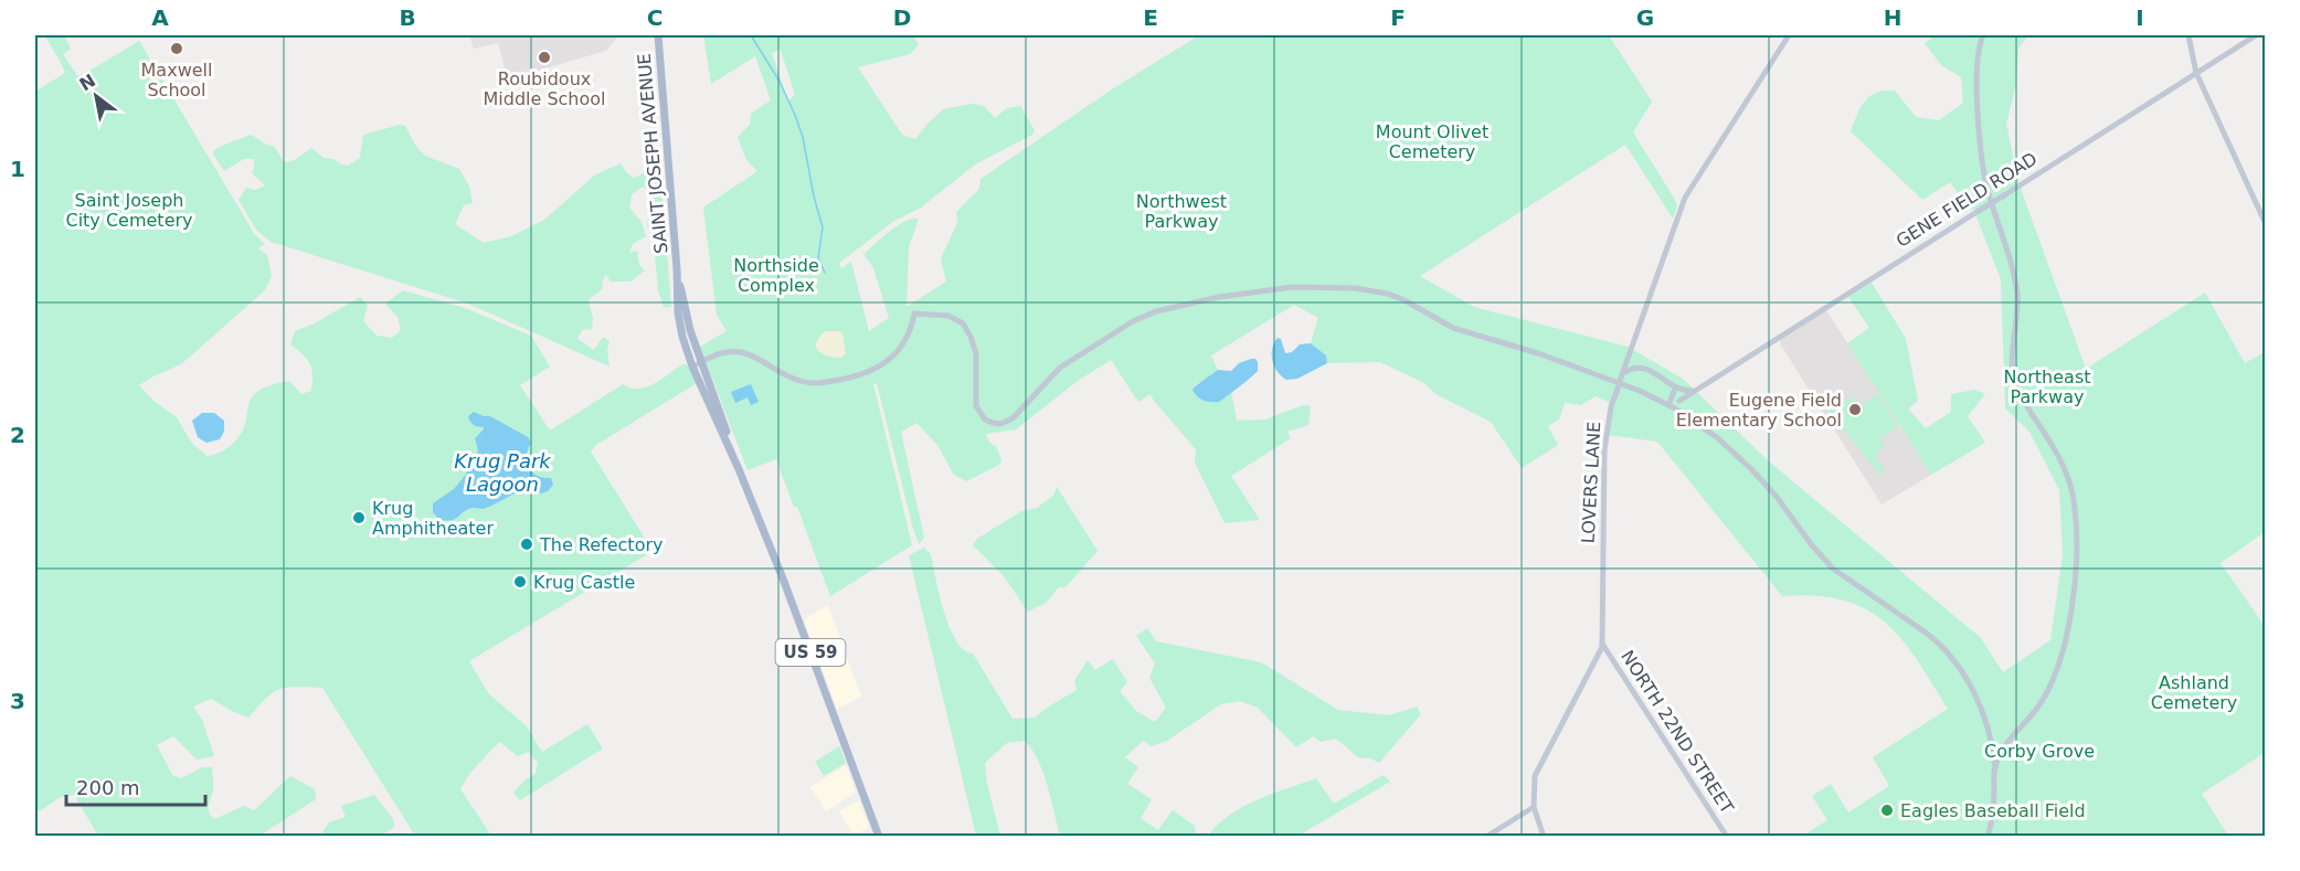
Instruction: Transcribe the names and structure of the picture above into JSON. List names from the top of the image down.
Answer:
{
  "streets": {
    "main road": ["SAINT JOSEPH AVENUE", "US 59"],
    "street": ["GENE FIELD ROAD", "LOVERS LANE", "NORTH 22ND STREET"]
  },
  "crossings": [
    ["LOVERS LANE", "NORTH 22ND STREET"]
  ],
  "water": ["Krug Park Lagoon"],
  "parks": [
    "Mount Olivet Cemetery",
    "Saint Joseph City Cemetery",
    "Northwest Parkway",
    "Northside Complex",
    "Northeast Parkway",
    "Ashland Cemetery",
    "Corby Grove"
  ],
  "places": [
    "Maxwell School",
    "Roubidoux Middle School",
    "Eugene Field Elementary School",
    "Krug Amphitheater",
    "The Refectory",
    "Krug Castle",
    "Eagles Baseball Field"
  ],
  "scale_bar": "200 m",
  "north": "top left",
  "grid": {
    "columns": [
      "A",
      "B",
      "C",
      "D",
      "E",
      "F",
      "G",
      "H",
      "I"
    ],
    "rows": ["1", "2", "3"]
  }
}
